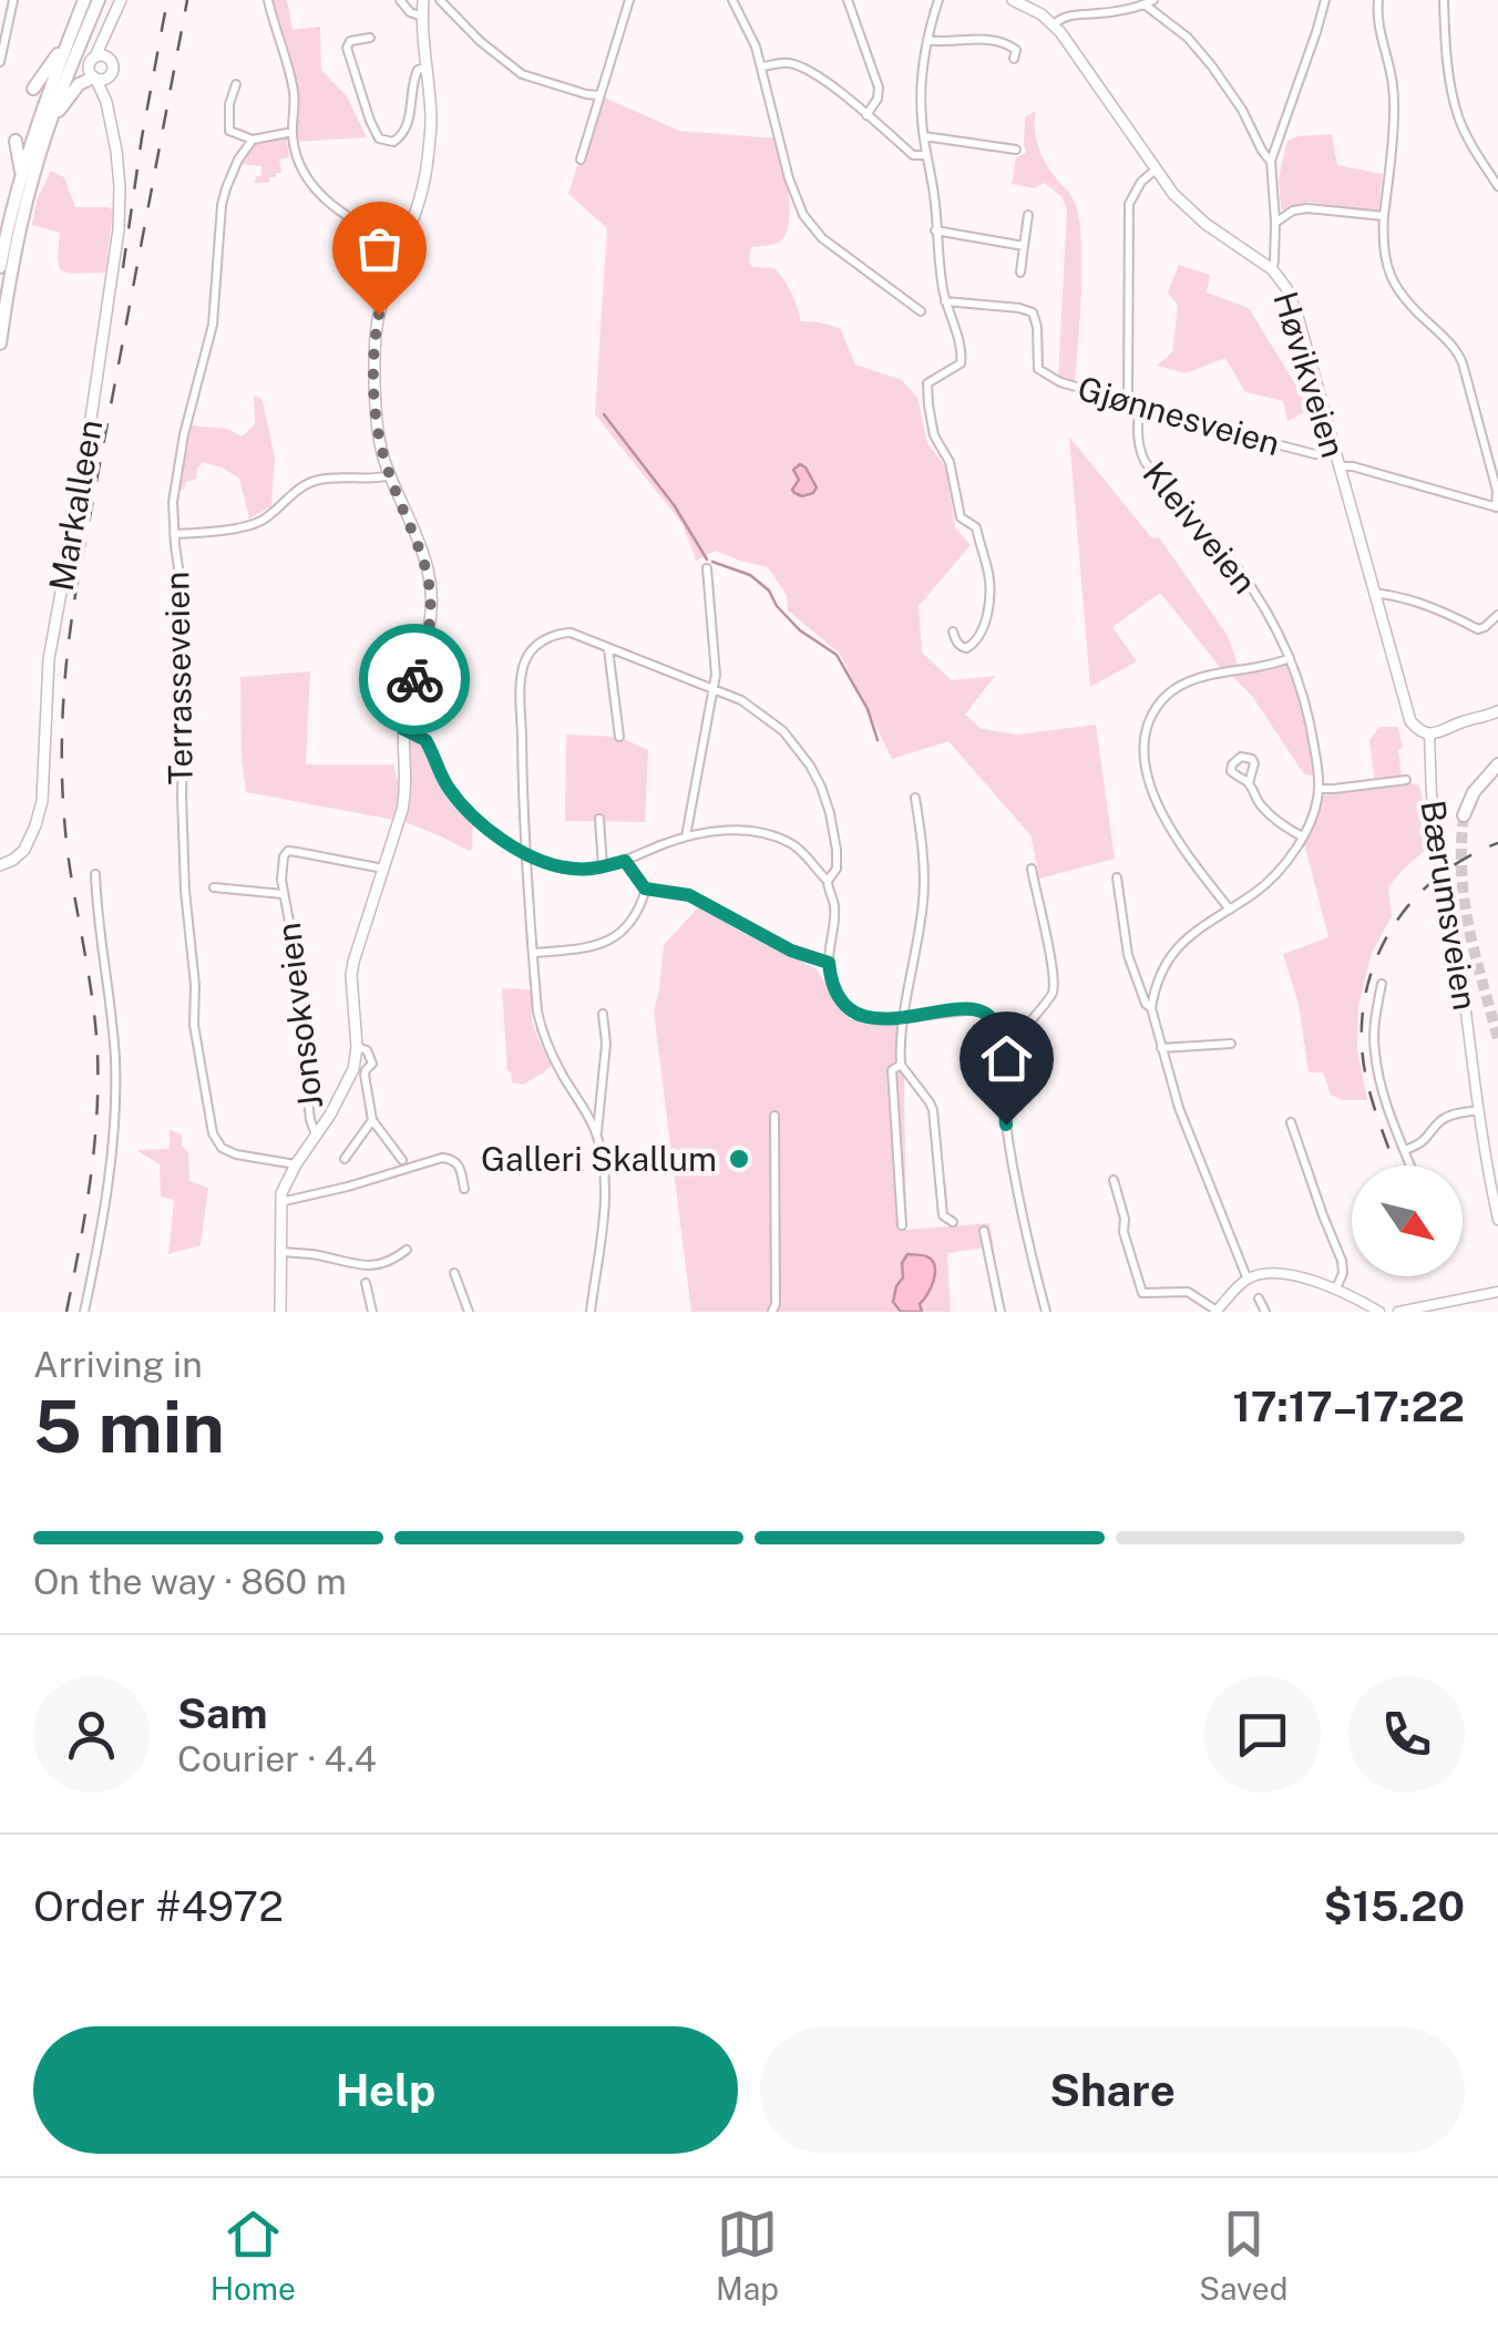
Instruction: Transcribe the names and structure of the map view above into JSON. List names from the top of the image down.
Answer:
{
  "streets": {
    "main road": ["Høvikveien", "Markalleen"],
    "street": [
      "Gjønnesveien",
      "Kleivveien",
      "Terrasseveien",
      "Bærumsveien",
      "Jonsokveien"
    ]
  },
  "crossings": [
    ["Høvikveien", "Gjønnesveien"],
    ["Høvikveien", "Bærumsveien"],
    ["Gjønnesveien", "Kleivveien"]
  ],
  "places": ["Galleri Skallum"],
  "north": "bottom right",
  "page": {
    "heading": ["5 min", "Arriving in", "17:17–17:22"],
    "panel": [
      "Sam",
      "Courier · 4.4",
      "Order #4972",
      "$15.20"
    ],
    "bar": "On the way · 860 m",
    "buttons": ["Help", "Share"],
    "tabs": ["Home", "Map", "Saved"]
  }
}
